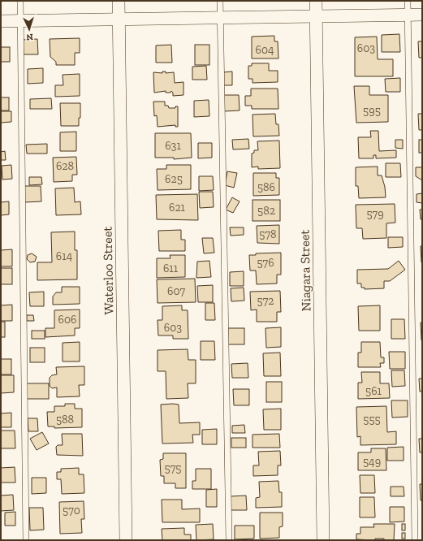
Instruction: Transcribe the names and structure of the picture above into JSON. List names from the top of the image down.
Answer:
{
  "streets": {
    "street": ["Waterloo Street", "Niagara Street"]
  },
  "house_numbers": [
    "603",
    "604",
    "595",
    "631",
    "628",
    "625",
    "586",
    "621",
    "582",
    "579",
    "578",
    "614",
    "576",
    "611",
    "607",
    "572",
    "606",
    "603",
    "561",
    "588",
    "555",
    "549",
    "575",
    "570"
  ],
  "north": "bottom"
}
